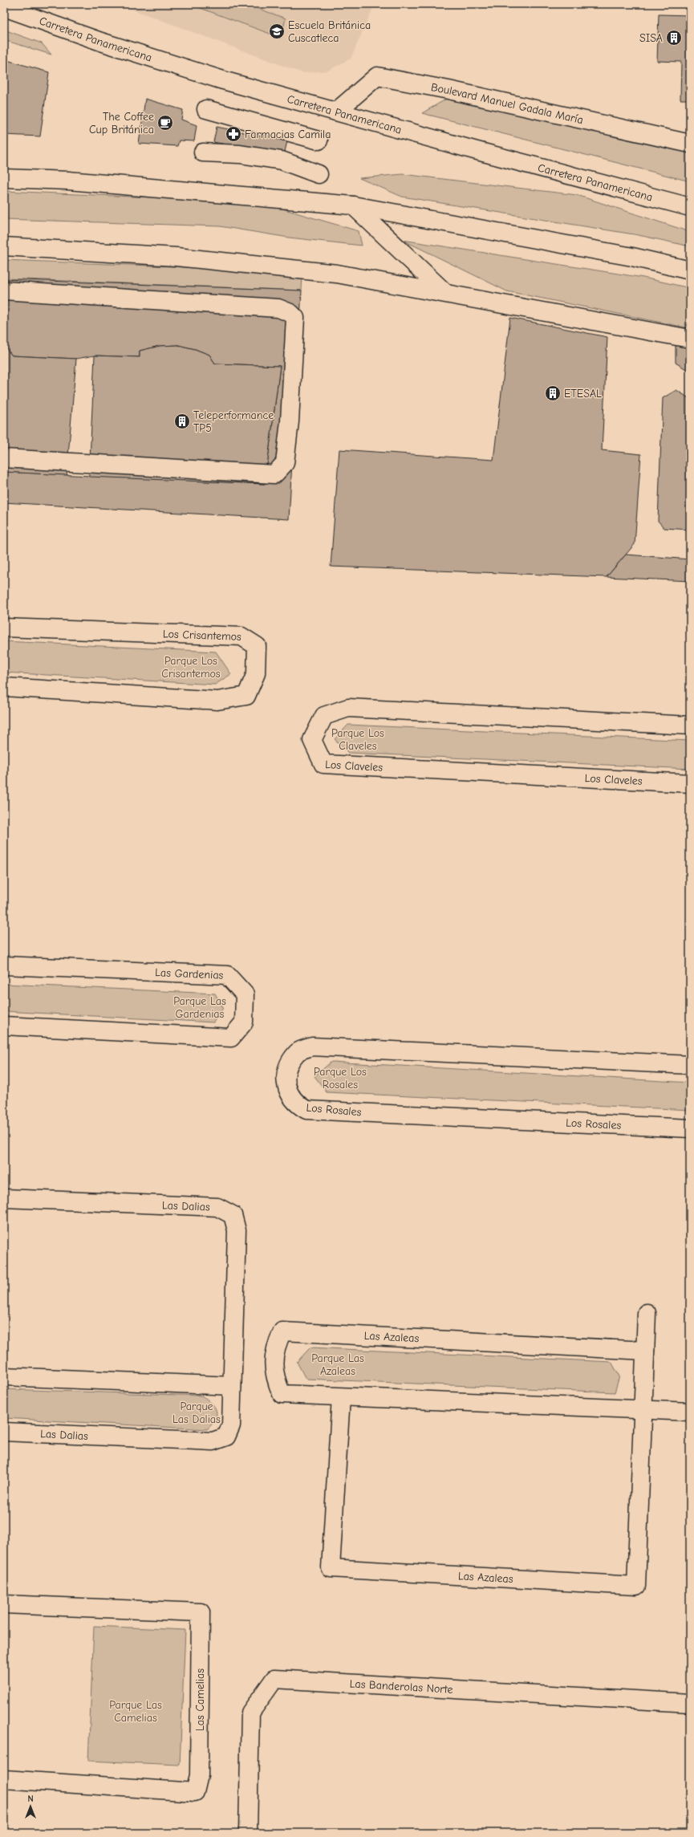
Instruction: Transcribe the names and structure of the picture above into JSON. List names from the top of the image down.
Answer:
{
  "streets": {
    "street": [
      "Carretera Panamericana",
      "Boulevard Manuel Gadala María",
      "Los Crisantemos",
      "Los Claveles",
      "Las Gardenias",
      "Los Rosales",
      "Las Dalias",
      "Las Azaleas",
      "Las Banderolas Norte",
      "Las Camelias"
    ]
  },
  "crossings": [
    ["Carretera Panamericana", "Boulevard Manuel Gadala María"]
  ],
  "parks": [
    "Parque Los Crisantemos",
    "Parque Los Claveles",
    "Parque Las Gardenias",
    "Parque Los Rosales",
    "Parque Las Azaleas",
    "Parque Las Dalias",
    "Parque Las Camelias"
  ],
  "places": {
    "school or university": ["Escuela Británica Cuscatleca"],
    "building": ["SISA", "ETESAL", "Teleperformance TP5"],
    "cafe": ["The Coffee Cup Británica"],
    "pharmacy": ["Farmacias Camila"]
  },
  "north": "top"
}
